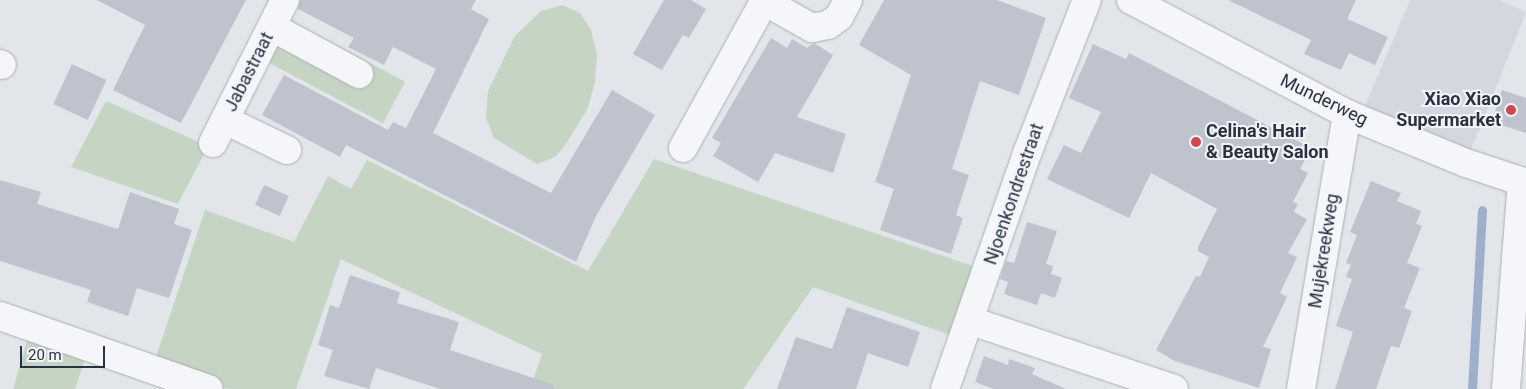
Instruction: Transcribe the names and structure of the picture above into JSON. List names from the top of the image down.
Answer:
{
  "streets": {
    "street": [
      "Jabastraat",
      "Munderweg",
      "Njoenkondrestraat",
      "Mujekreekweg"
    ]
  },
  "crossings": [
    ["Munderweg", "Mujekreekweg"]
  ],
  "places": ["Xiao Xiao Supermarket", "Celina's Hair & Beauty Salon"],
  "scale_bar": "20 m"
}
